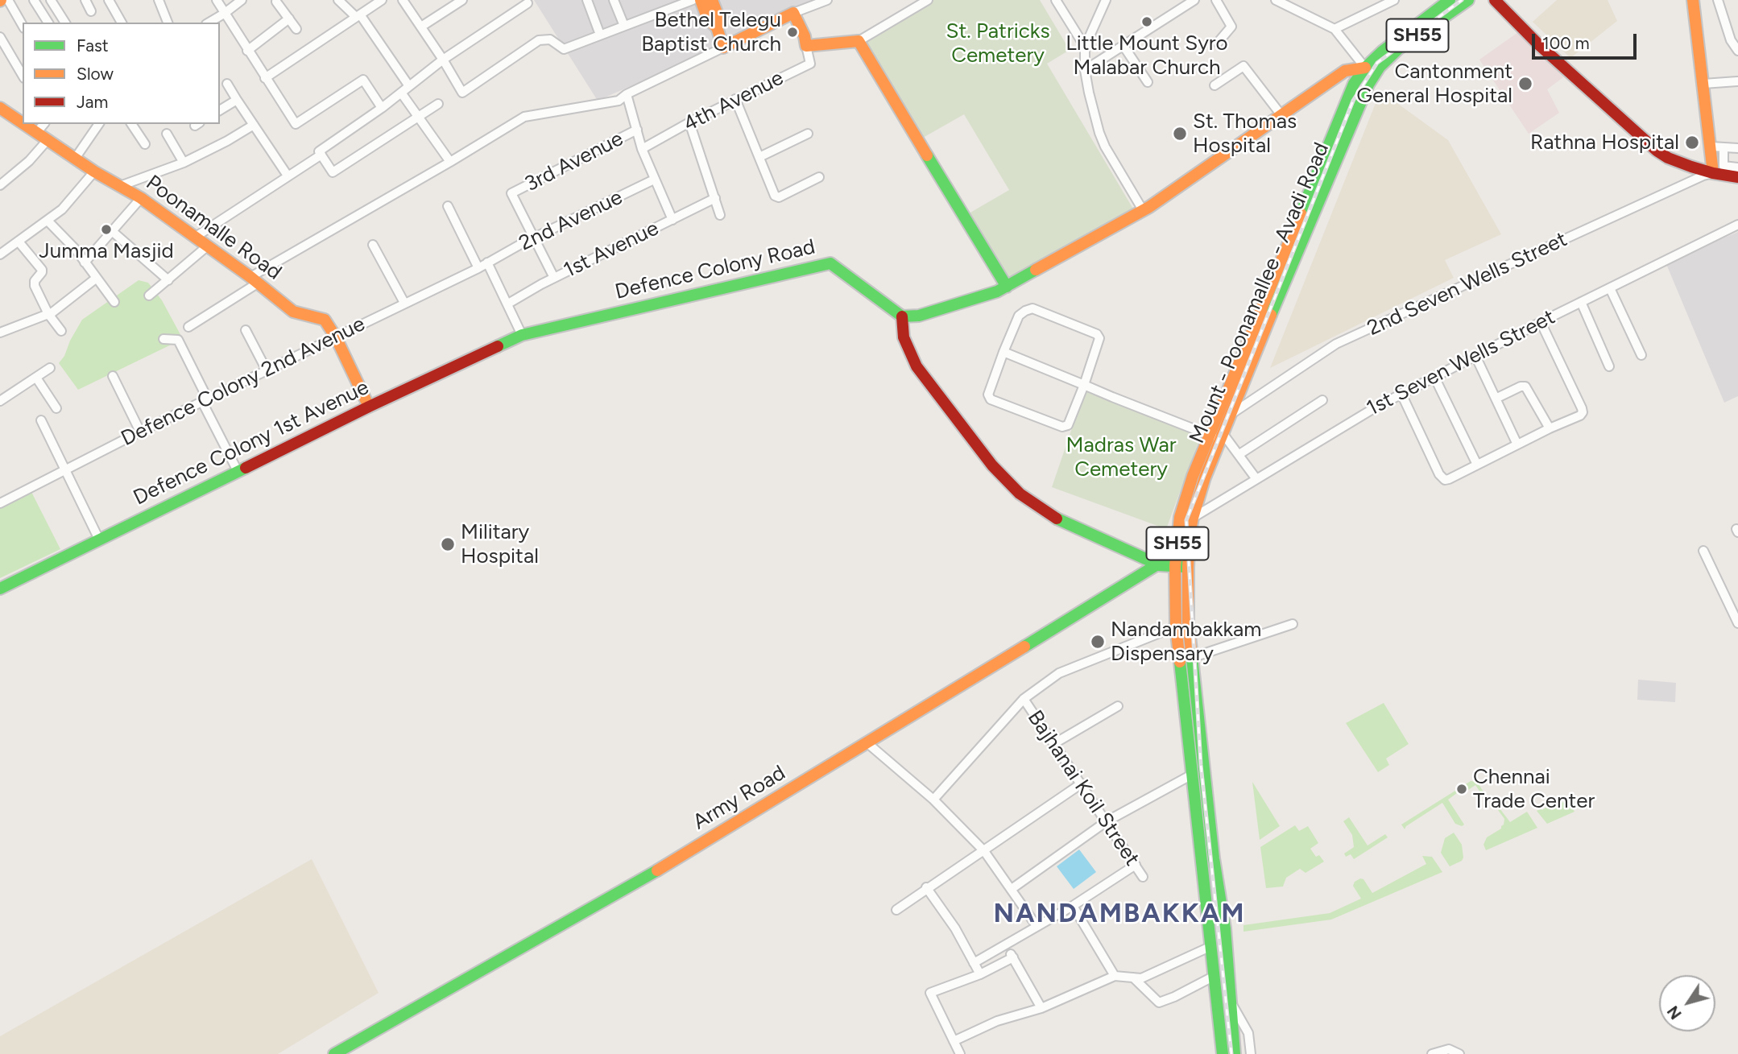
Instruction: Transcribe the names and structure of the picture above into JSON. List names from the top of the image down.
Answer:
{
  "streets": {
    "main road": [
      "SH55",
      "Poonamalle Road",
      "Defence Colony Road",
      "Mount - Poonamallee - Avadi Road",
      "Defence Colony 1st Avenue",
      "Army Road"
    ],
    "street": [
      "4th Avenue",
      "3rd Avenue",
      "2nd Avenue",
      "1st Avenue",
      "2nd Seven Wells Street",
      "1st Seven Wells Street",
      "Defence Colony 2nd Avenue",
      "Bajhanai Koil Street"
    ]
  },
  "crossings": [
    ["3rd Avenue", "2nd Avenue"],
    ["2nd Avenue", "Defence Colony 2nd Avenue"],
    ["Poonamalle Road", "Defence Colony 2nd Avenue"],
    ["Poonamalle Road", "Defence Colony 1st Avenue"],
    ["Defence Colony Road", "Defence Colony 1st Avenue"],
    ["2nd Seven Wells Street", "Mount - Poonamallee - Avadi Road"],
    ["Mount - Poonamallee - Avadi Road", "1st Seven Wells Street"]
  ],
  "districts": ["NANDAMBAKKAM"],
  "parks": ["St. Patricks Cemetery", "Madras War Cemetery"],
  "places": [
    "Little Mount Syro Malabar Church",
    "Bethel Telegu Baptist Church",
    "Cantonment General Hospital",
    "St. Thomas Hospital",
    "Rathna Hospital",
    "Jumma Masjid",
    "Military Hospital",
    "Nandambakkam Dispensary",
    "Chennai Trade Center"
  ],
  "legend": ["Fast", "Slow", "Jam"],
  "scale_bar": "100 m",
  "north": "bottom left"
}
